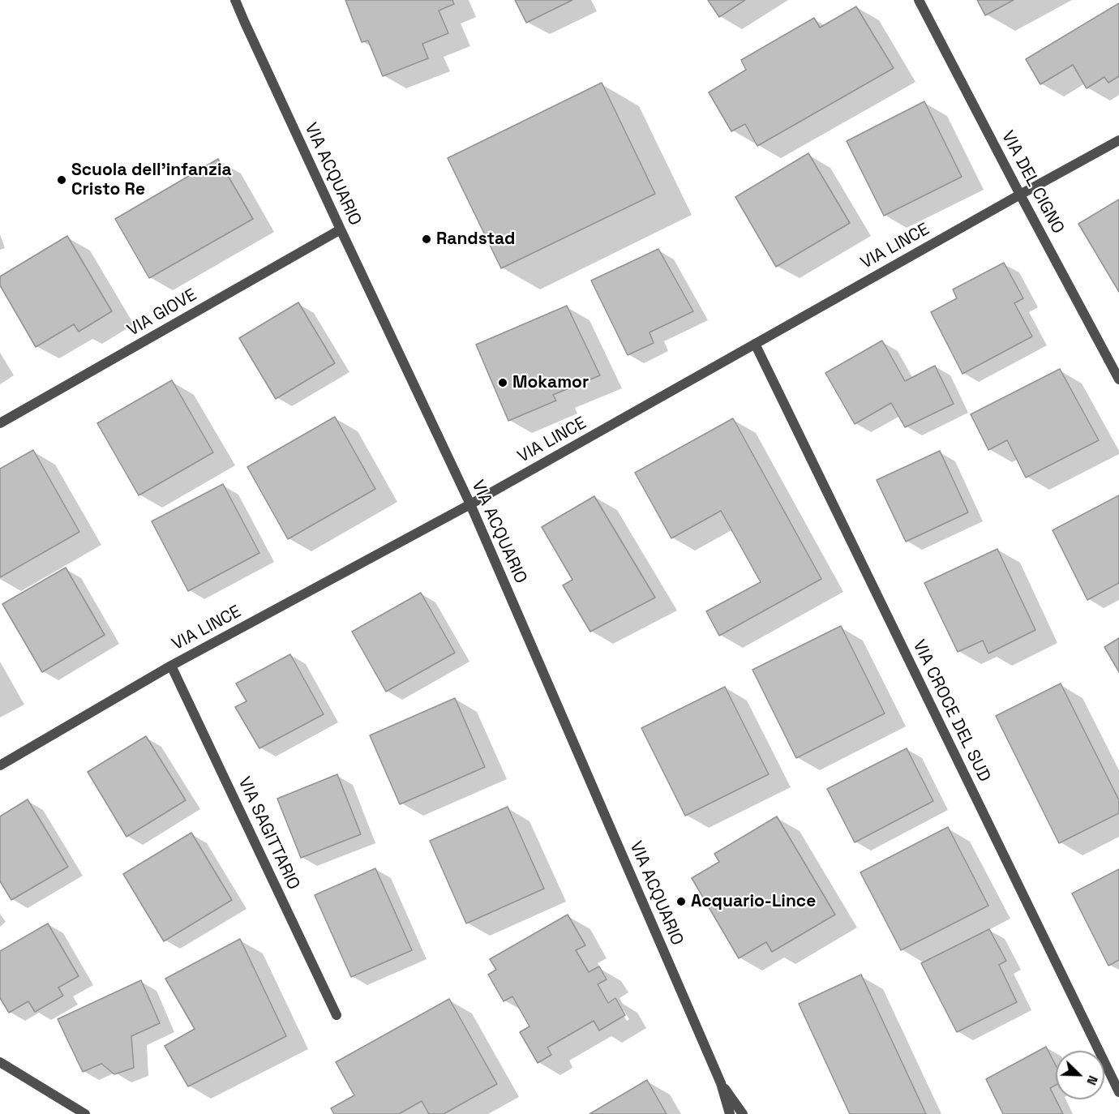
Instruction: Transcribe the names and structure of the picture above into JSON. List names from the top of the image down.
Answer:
{
  "streets": {
    "street": [
      "VIA ACQUARIO",
      "VIA DEL CIGNO",
      "VIA LINCE",
      "VIA GIOVE",
      "VIA CROCE DEL SUD",
      "VIA SAGITTARIO"
    ]
  },
  "crossings": [
    ["VIA ACQUARIO", "VIA LINCE"],
    ["VIA ACQUARIO", "VIA GIOVE"],
    ["VIA DEL CIGNO", "VIA LINCE"],
    ["VIA LINCE", "VIA CROCE DEL SUD"],
    ["VIA LINCE", "VIA SAGITTARIO"]
  ],
  "places": [
    "Scuola dell'infanzia Cristo Re",
    "Randstad",
    "Mokamor",
    "Acquario-Lince"
  ],
  "north": "bottom right"
}
